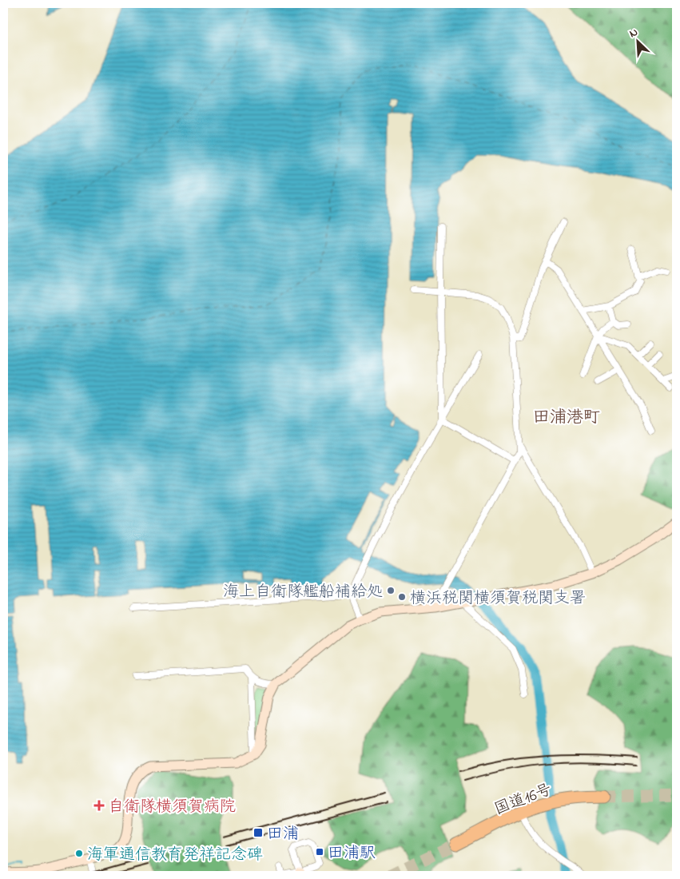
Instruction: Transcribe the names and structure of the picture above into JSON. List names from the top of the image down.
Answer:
{
  "streets": {
    "highway": ["国道16号"]
  },
  "districts": ["田浦港町"],
  "places": {
    "other": ["海上自衛隊艦船補給処", "横浜税関横須賀税関支署", "海軍通信教育発祥記念碑"],
    "health": ["自衛隊横須賀病院"],
    "transit": ["田浦", "田浦駅"]
  },
  "north": "top left"
}
